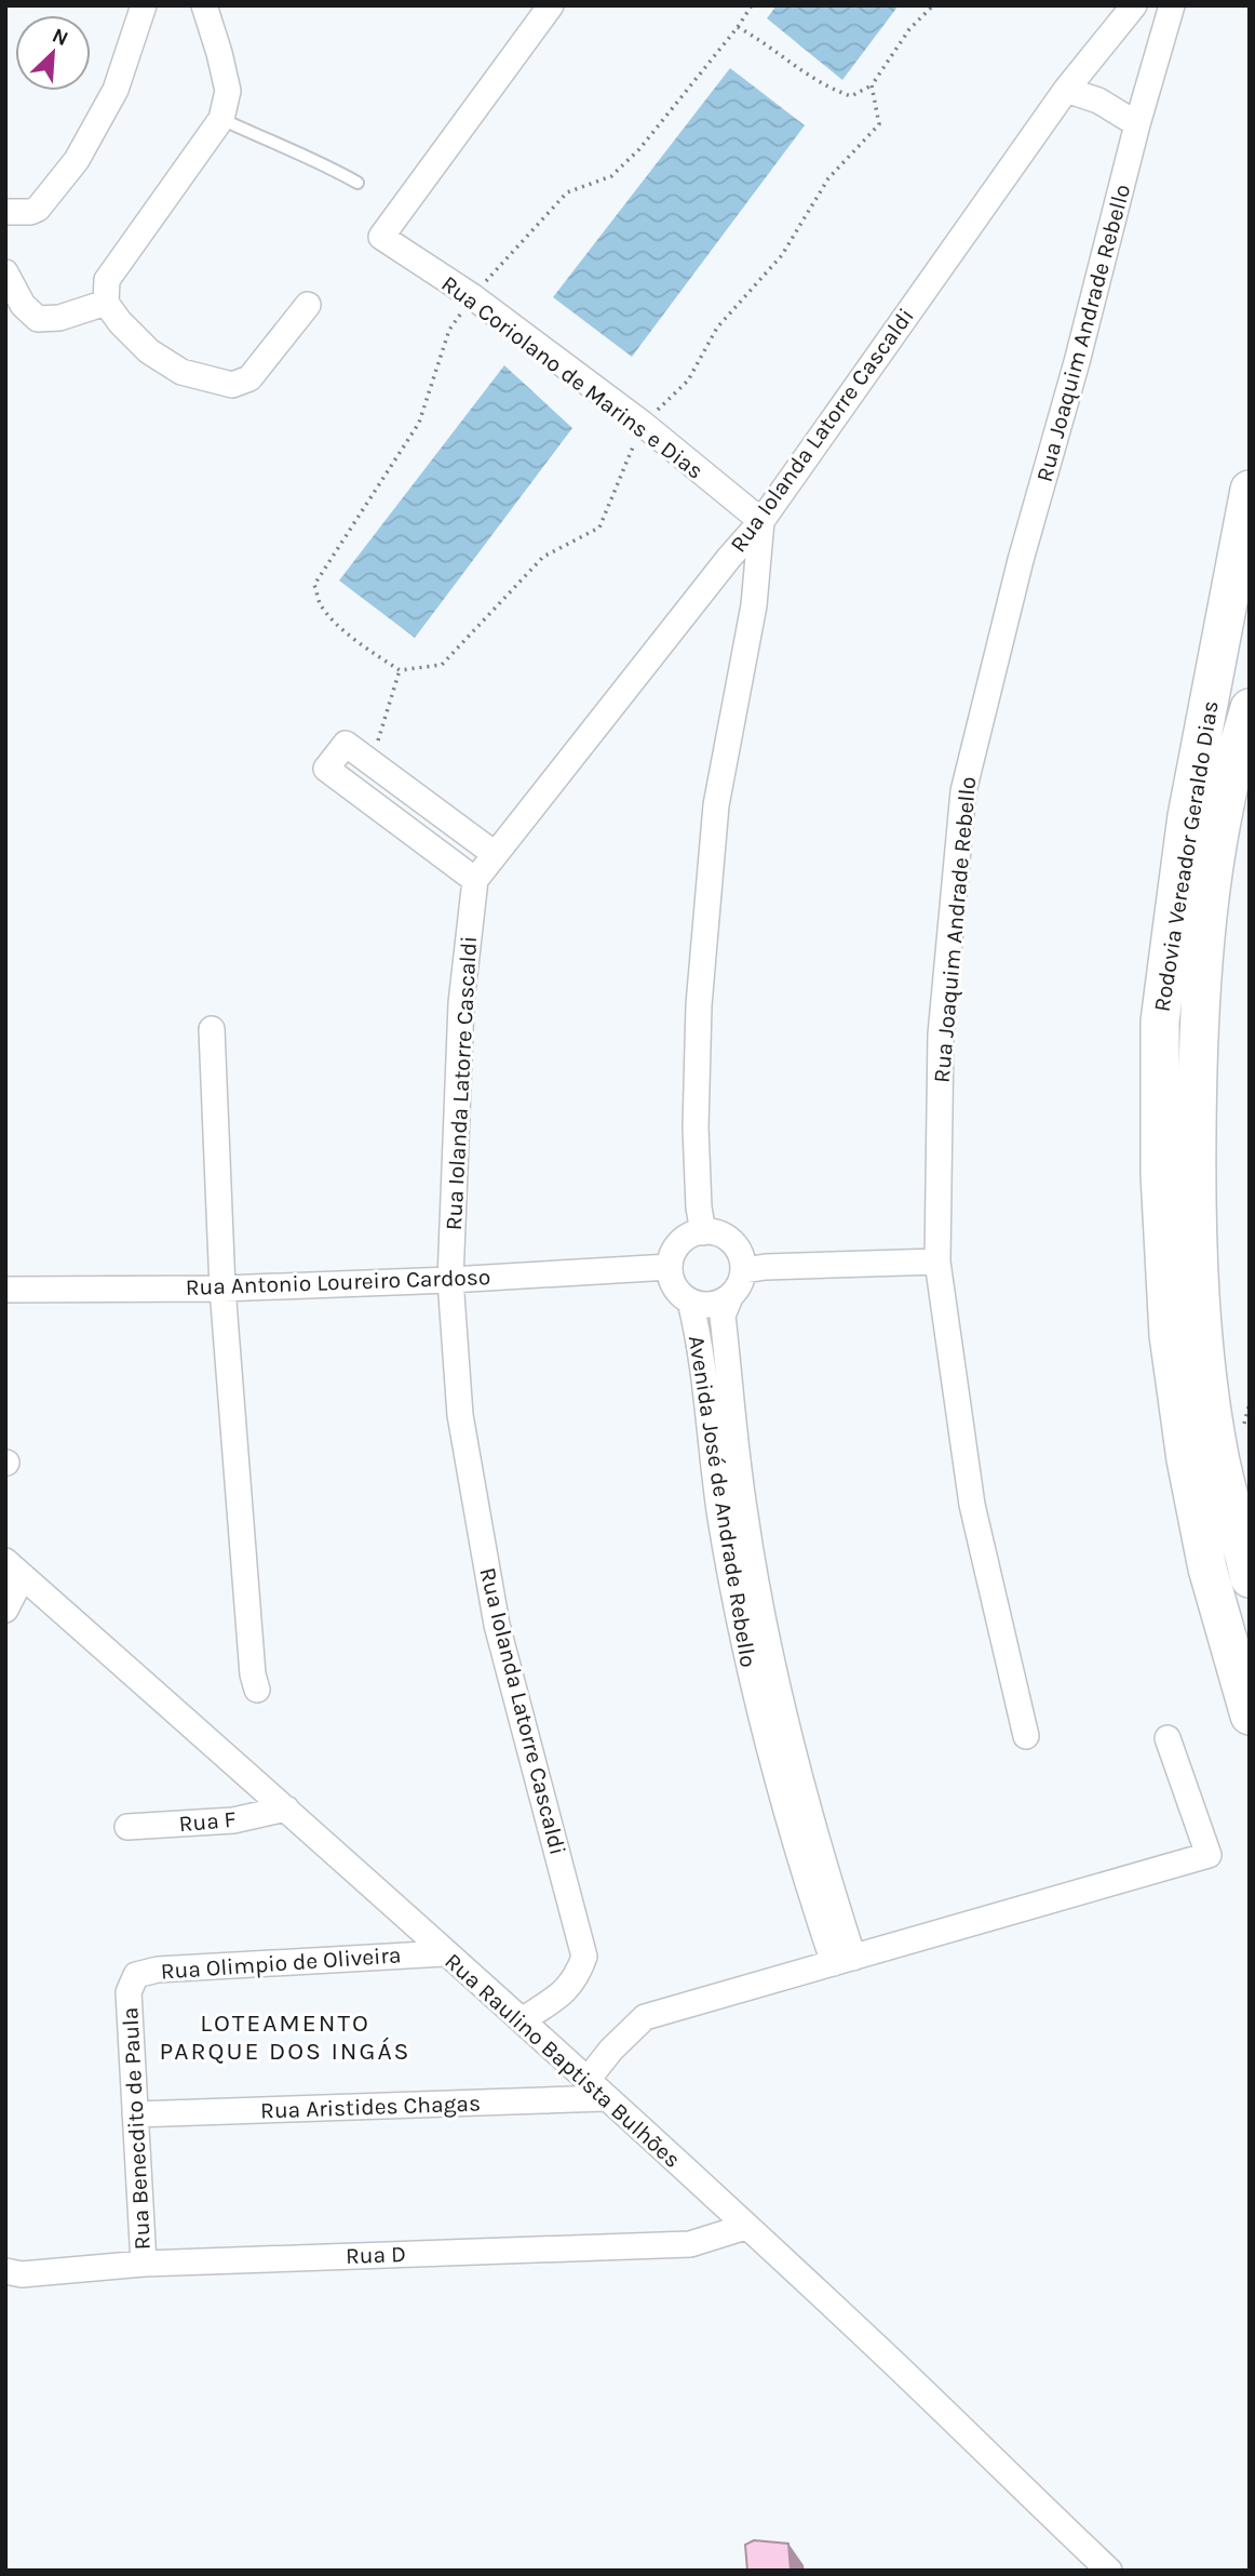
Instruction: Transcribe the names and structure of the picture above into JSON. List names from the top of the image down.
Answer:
{
  "streets": {
    "main road": ["Rodovia Vereador Geraldo Dias"],
    "street": [
      "Rua Joaquim Andrade Rebello",
      "Rua Coriolano de Marins e Dias",
      "Rua Iolanda Latorre Cascaldi",
      "Rua Antonio Loureiro Cardoso",
      "Avenida José de Andrade Rebello",
      "Rua F",
      "Rua Olimpio de Oliveira",
      "Rua Raulino Baptista Bulhões",
      "Rua Aristides Chagas",
      "Rua Benecdito de Paula",
      "Rua D"
    ]
  },
  "crossings": [
    ["Rua Coriolano de Marins e Dias", "Rua Iolanda Latorre Cascaldi"],
    ["Rua Iolanda Latorre Cascaldi", "Rua Antonio Loureiro Cardoso"],
    ["Rua Iolanda Latorre Cascaldi", "Rua Raulino Baptista Bulhões"],
    ["Rua Antonio Loureiro Cardoso", "Avenida José de Andrade Rebello"],
    ["Rua F", "Rua Raulino Baptista Bulhões"],
    ["Rua Olimpio de Oliveira", "Rua Raulino Baptista Bulhões"],
    ["Rua Olimpio de Oliveira", "Rua Benecdito de Paula"],
    ["Rua Raulino Baptista Bulhões", "Rua Aristides Chagas"],
    ["Rua Raulino Baptista Bulhões", "Rua D"],
    ["Rua Aristides Chagas", "Rua Benecdito de Paula"],
    ["Rua Benecdito de Paula", "Rua D"]
  ],
  "districts": ["LOTEAMENTO PARQUE DOS INGÁS"],
  "north": "top right"
}
